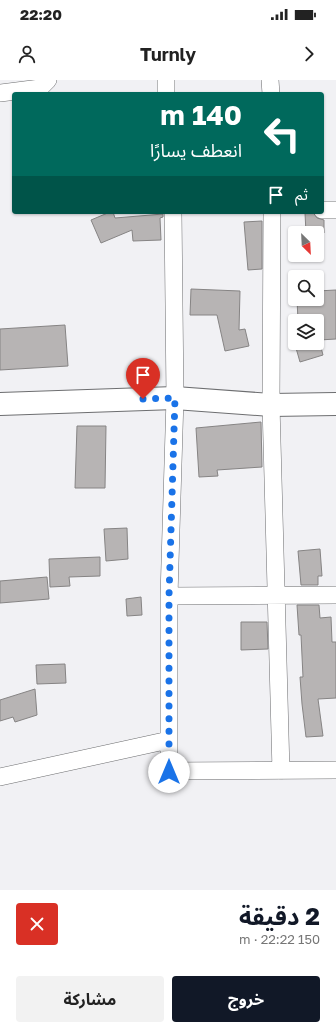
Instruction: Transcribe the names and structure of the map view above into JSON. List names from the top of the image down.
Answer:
{
  "north": "bottom right",
  "page": {
    "status": "22:20",
    "header": "Turnly",
    "turn": ["140 m", "انعطف يسارًا"],
    "then": "ثم",
    "heading": ["2 دقيقة", "150 m · 22:22"],
    "buttons": ["خروج", "مشاركة"]
  }
}
